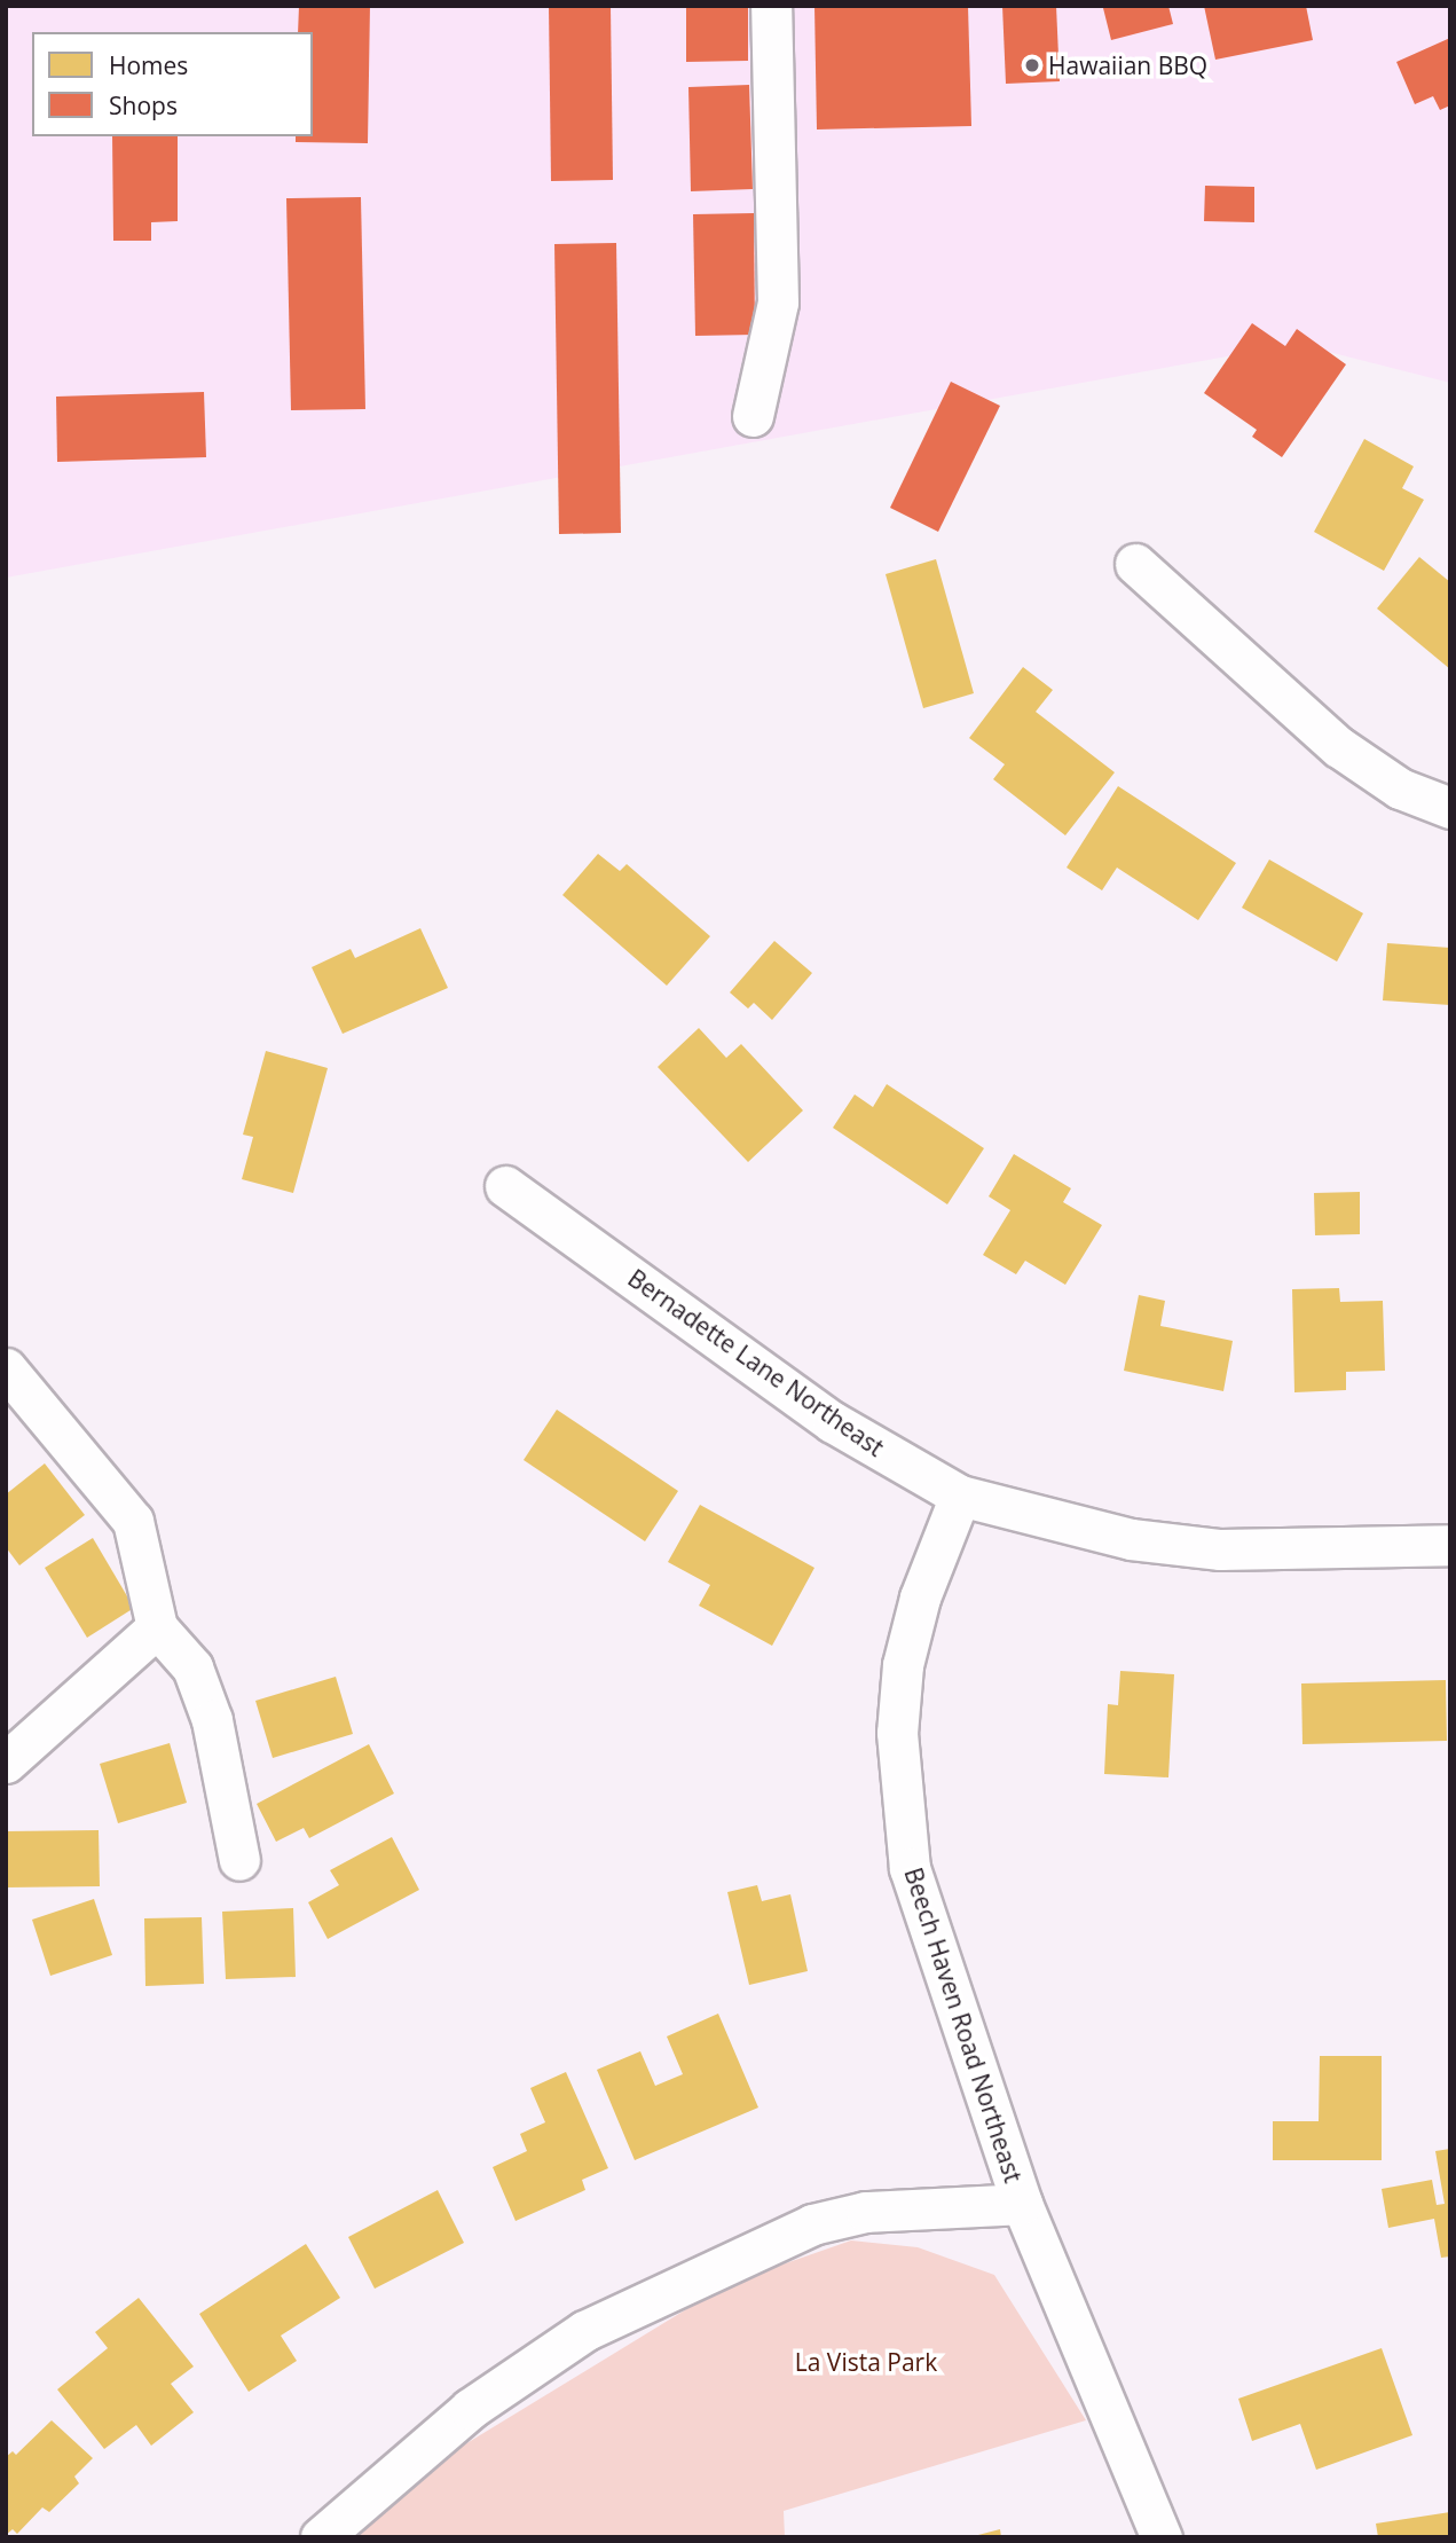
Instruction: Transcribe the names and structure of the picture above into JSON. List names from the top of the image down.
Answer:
{
  "streets": {
    "street": ["Bernadette Lane Northeast", "Beech Haven Road Northeast"]
  },
  "crossings": [
    ["Bernadette Lane Northeast", "Beech Haven Road Northeast"]
  ],
  "parks": ["La Vista Park"],
  "places": ["Hawaiian BBQ"],
  "legend": ["Homes", "Shops"]
}
